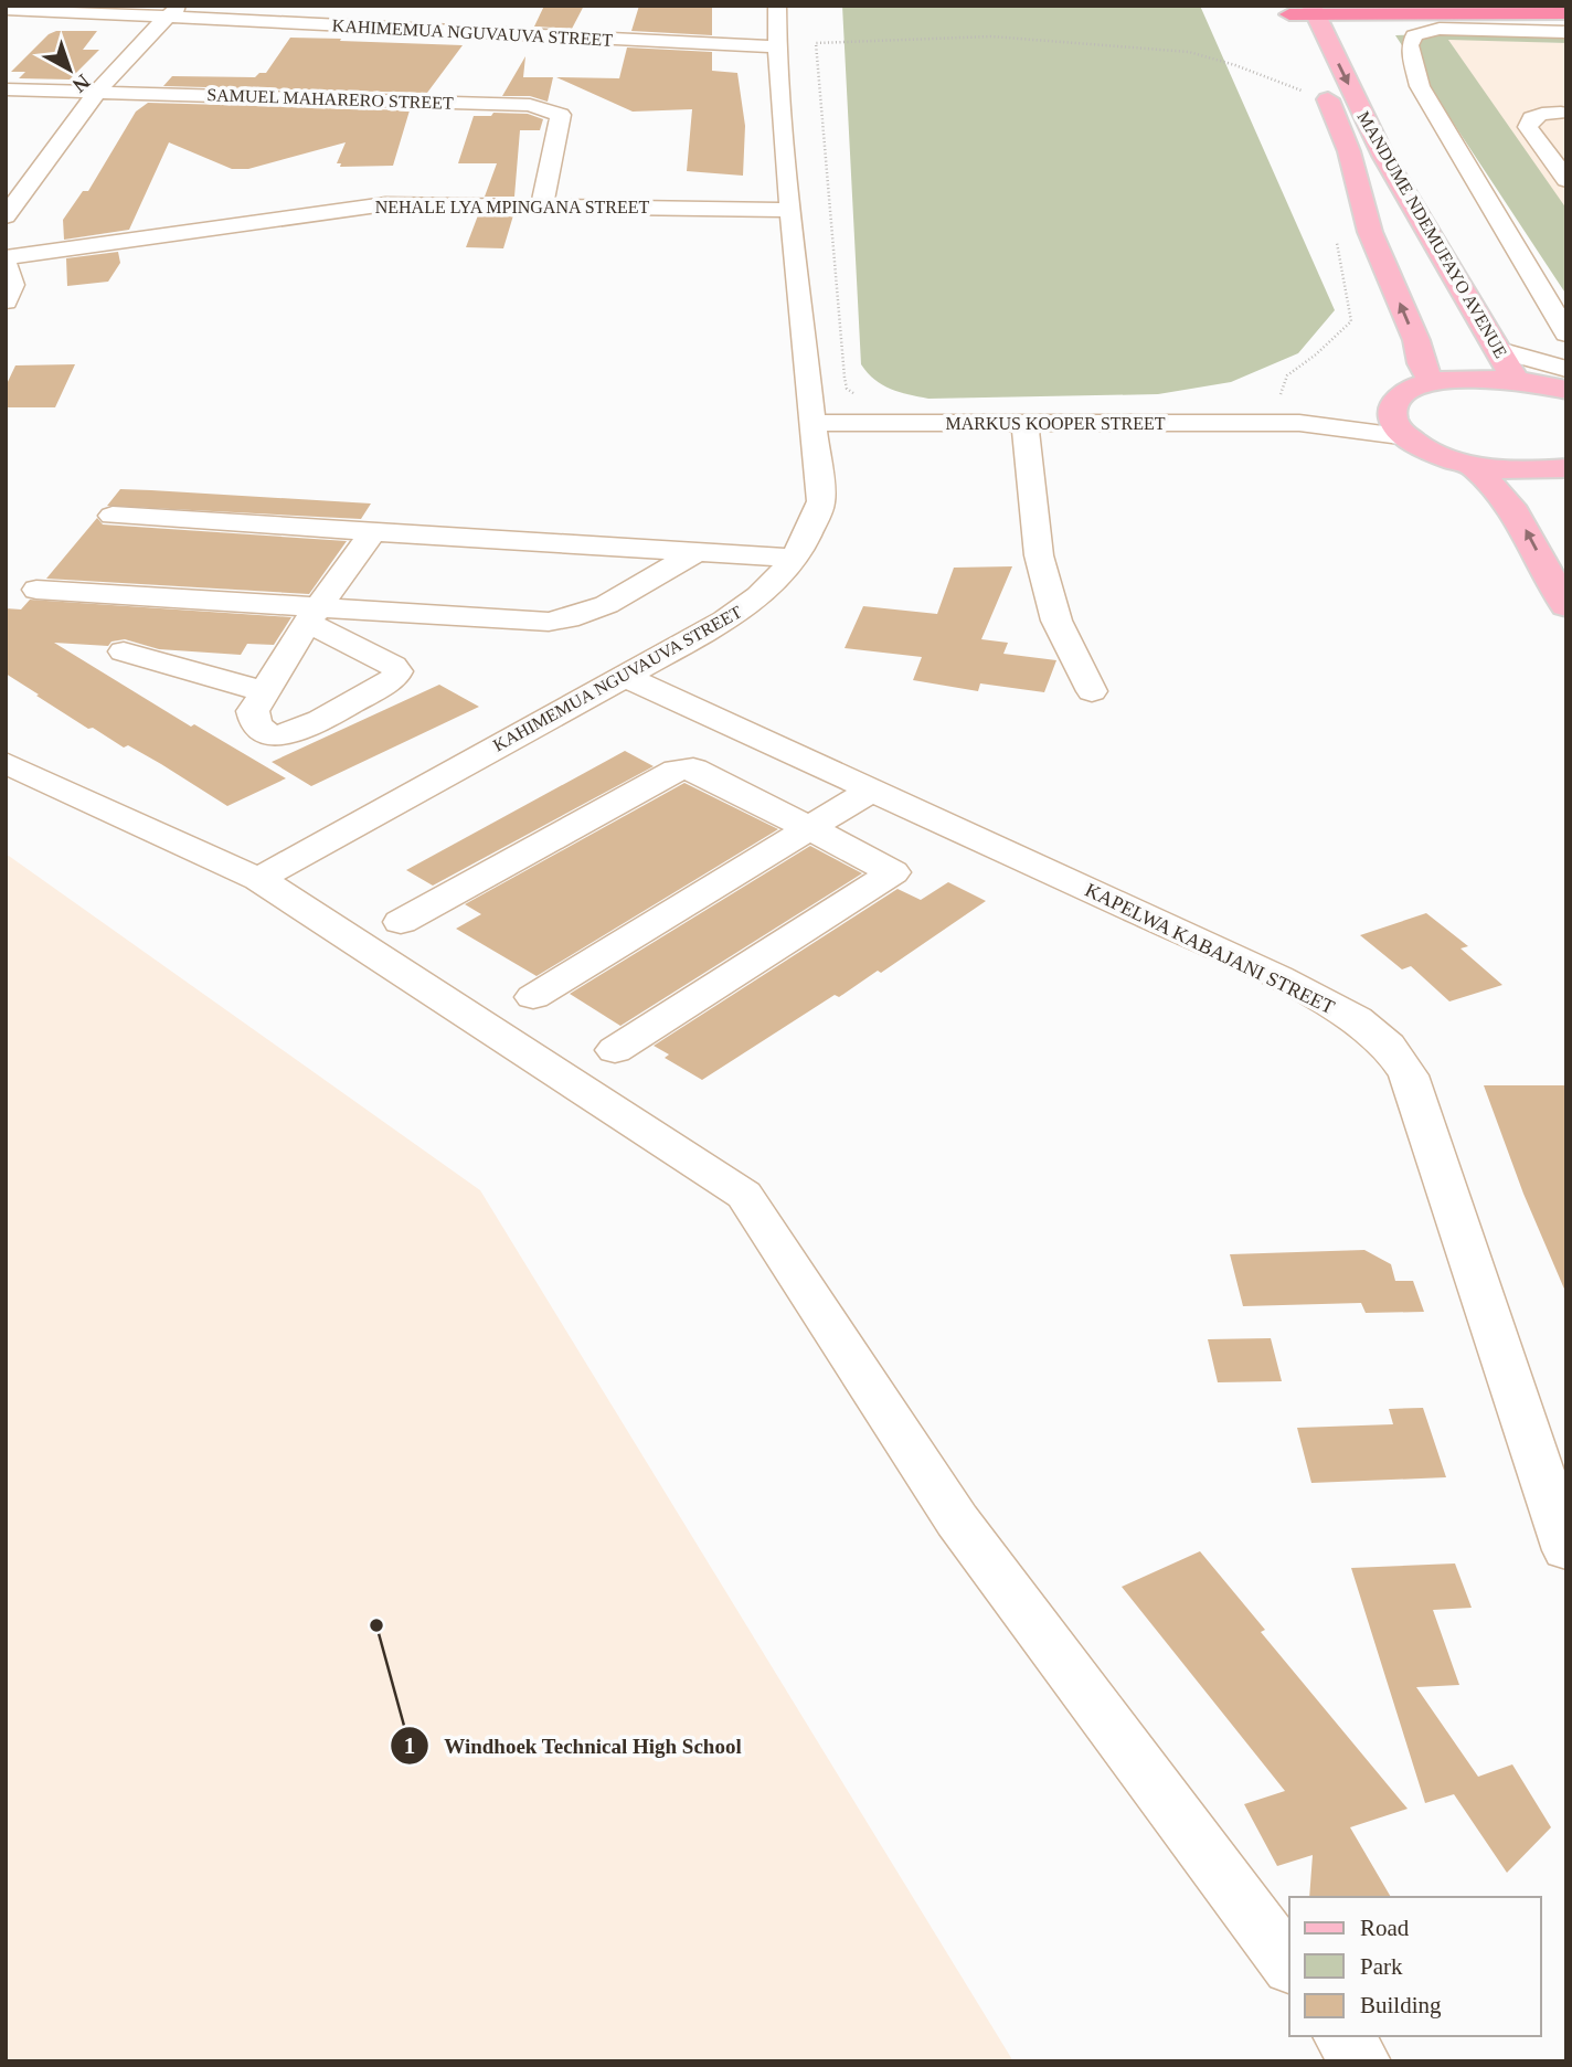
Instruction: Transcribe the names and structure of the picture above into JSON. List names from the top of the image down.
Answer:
{
  "streets": {
    "main road": ["MANDUME NDEMUFAYO AVENUE"],
    "street": [
      "KAHIMEMUA NGUVAUVA STREET",
      "SAMUEL MAHARERO STREET",
      "NEHALE LYA MPINGANA STREET",
      "MARKUS KOOPER STREET",
      "KAPELWA KABAJANI STREET"
    ]
  },
  "crossings": [
    ["KAHIMEMUA NGUVAUVA STREET", "NEHALE LYA MPINGANA STREET"],
    ["KAHIMEMUA NGUVAUVA STREET", "MARKUS KOOPER STREET"],
    ["KAHIMEMUA NGUVAUVA STREET", "KAPELWA KABAJANI STREET"],
    ["SAMUEL MAHARERO STREET", "NEHALE LYA MPINGANA STREET"]
  ],
  "places": ["Windhoek Technical High School"],
  "legend": ["Road", "Park", "Building"],
  "north": "bottom right"
}
